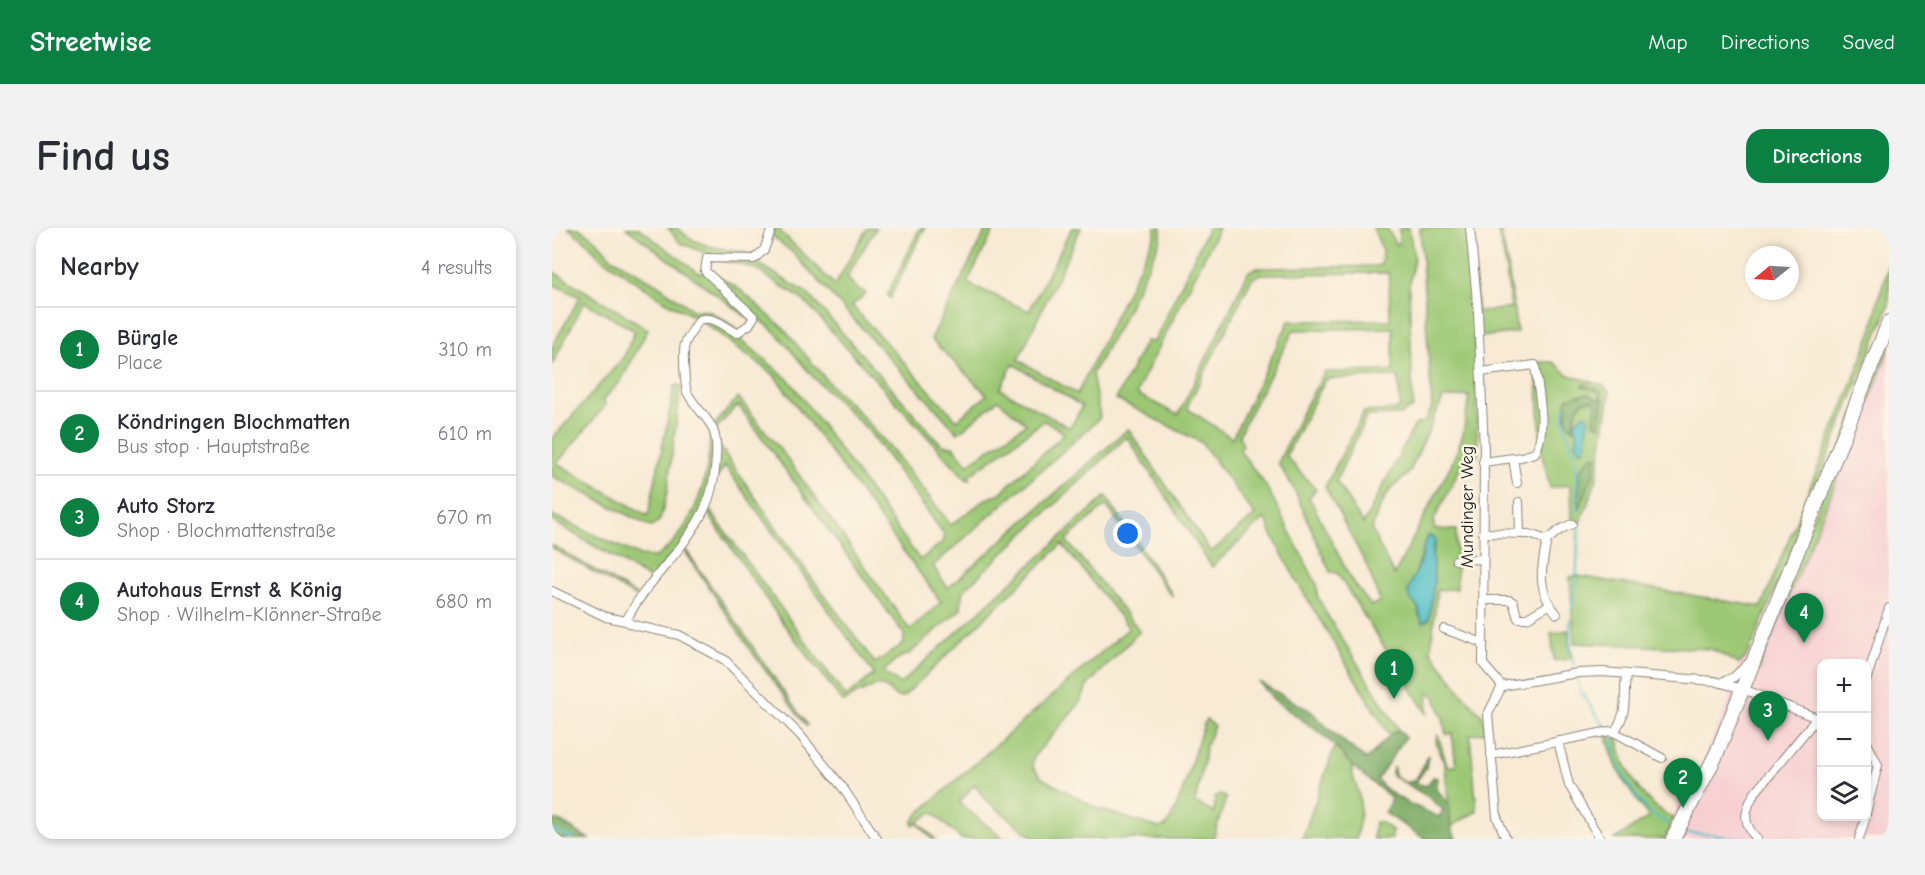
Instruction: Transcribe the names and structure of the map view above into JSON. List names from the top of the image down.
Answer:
{
  "streets": {
    "street": ["Mundinger Weg"]
  },
  "north": "left",
  "page": {
    "header": "Streetwise",
    "nav": ["Map", "Directions", "Saved"],
    "buttons": "Directions",
    "title": "Find us",
    "heading": ["Nearby", "4 results"],
    "list": [
      {
        "mark": "1",
        "name": "Bürgle",
        "note": "Place",
        "value": "310 m"
      },
      {
        "mark": "2",
        "name": "Köndringen Blochmatten",
        "note": "Bus stop · Hauptstraße",
        "value": "610 m"
      },
      {
        "mark": "3",
        "name": "Auto Storz",
        "note": "Shop · Blochmattenstraße",
        "value": "670 m"
      },
      {
        "mark": "4",
        "name": "Autohaus Ernst & König",
        "note": "Shop · Wilhelm-Klönner-Straße",
        "value": "680 m"
      }
    ],
    "pins": [
      "4",
      "1",
      "3",
      "2"
    ],
    "map_buttons": ["+", "−"]
  }
}
